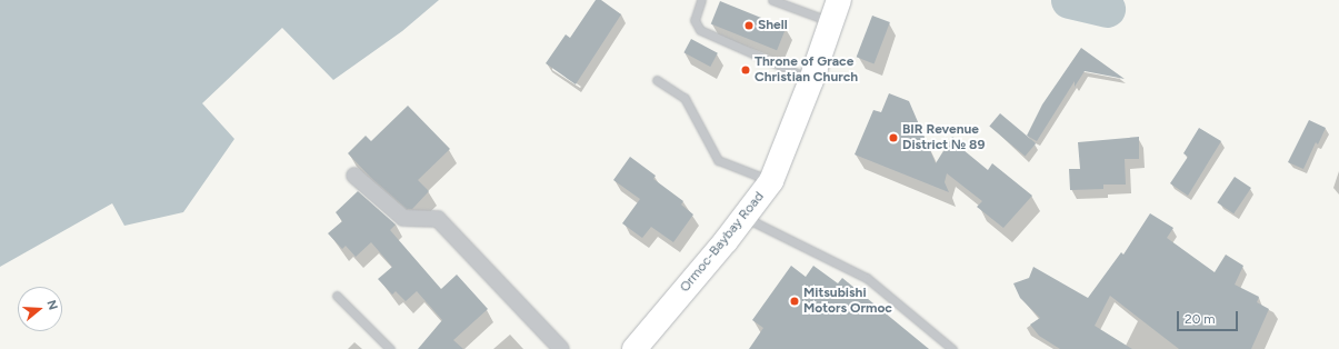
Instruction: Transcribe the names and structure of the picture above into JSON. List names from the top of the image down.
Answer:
{
  "streets": {
    "highway": ["Ormoc-Baybay Road"]
  },
  "places": [
    "Shell",
    "Throne of Grace Christian Church",
    "BIR Revenue District № 89",
    "Mitsubishi Motors Ormoc"
  ],
  "scale_bar": "20 m",
  "north": "right"
}
